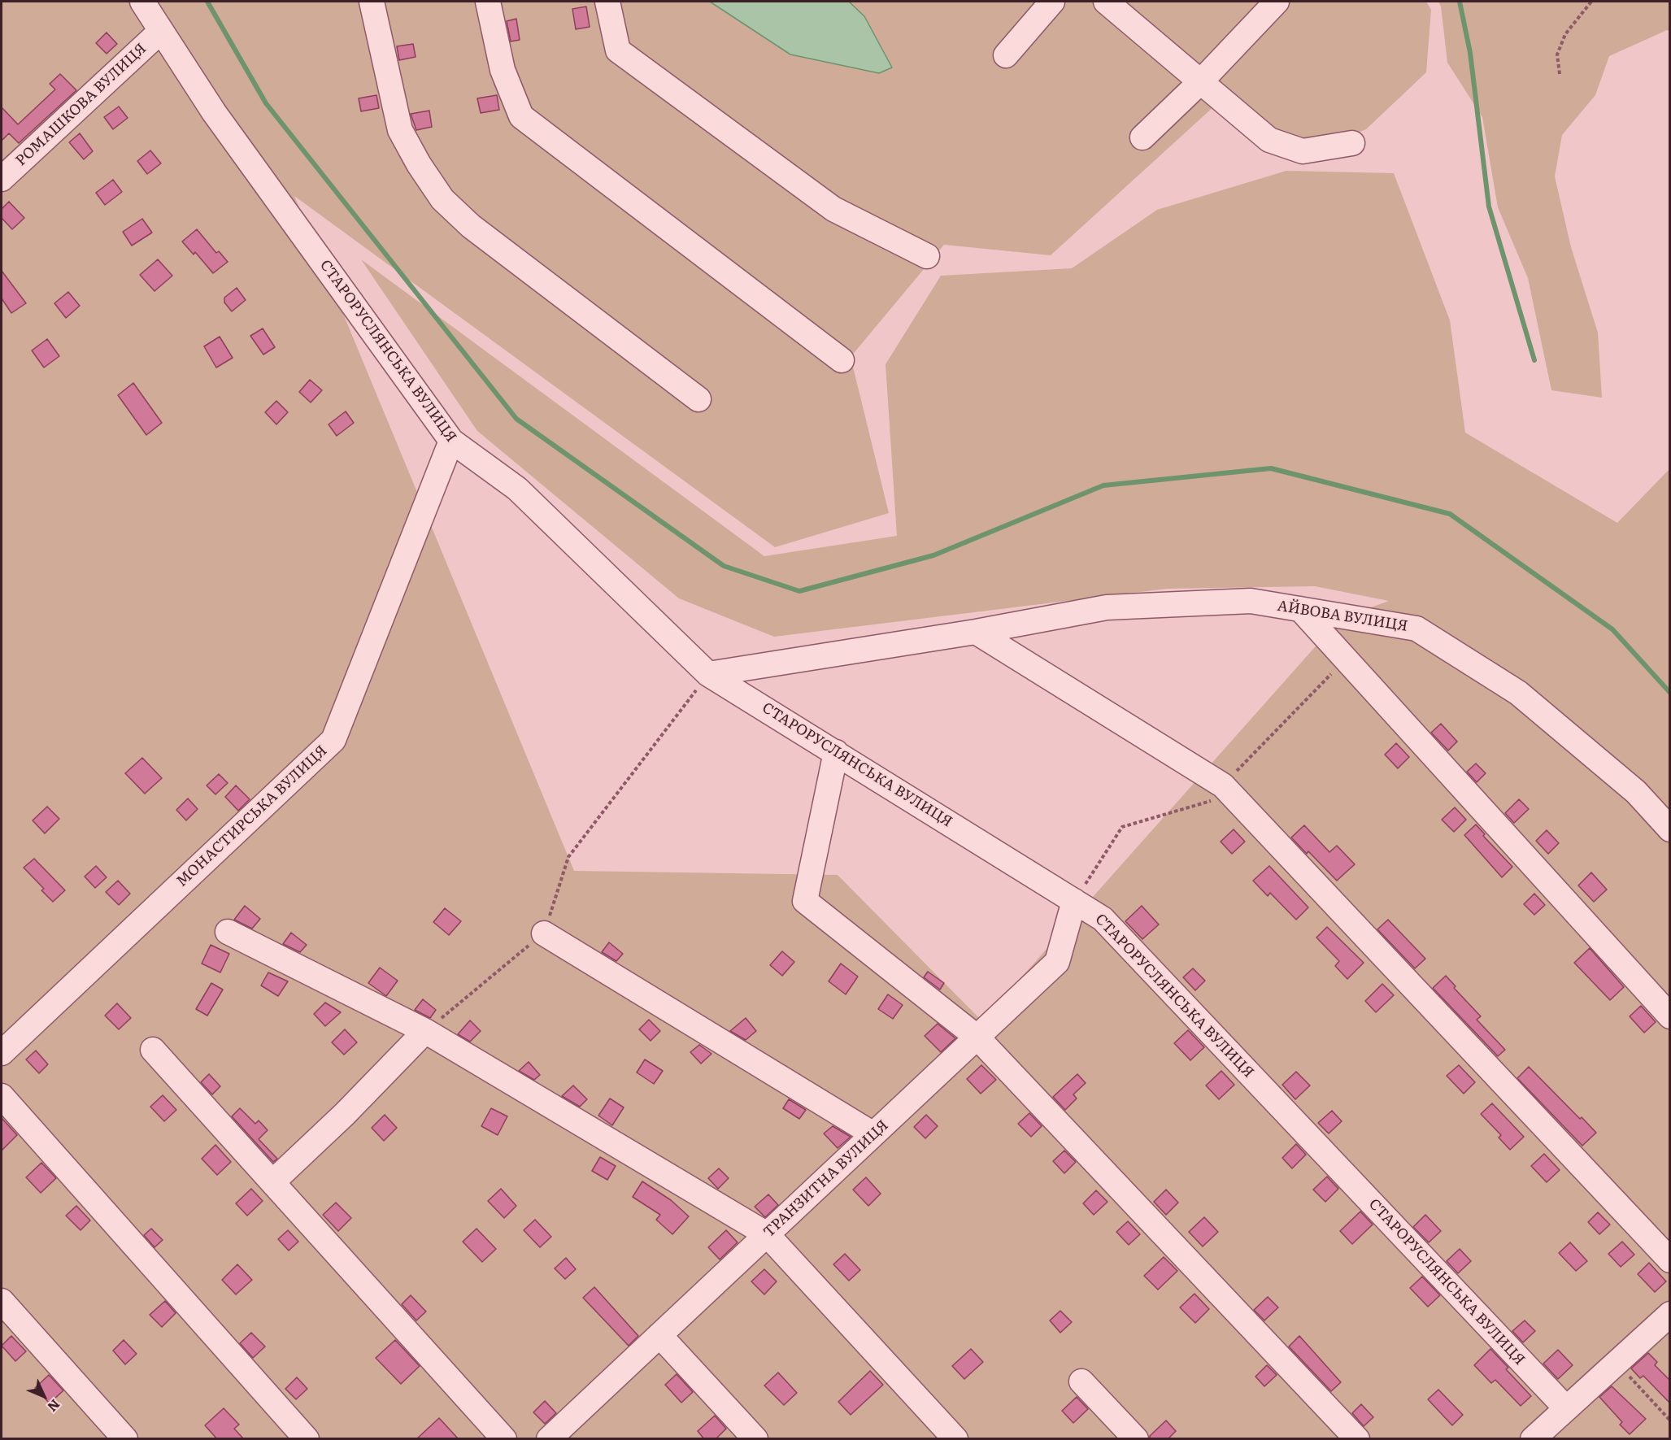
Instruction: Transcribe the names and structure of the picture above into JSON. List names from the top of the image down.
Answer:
{
  "streets": {
    "street": [
      "РОМАШКОВА ВУЛИЦЯ",
      "СТАРОРУСЛЯНСЬКА ВУЛИЦЯ",
      "АЙВОВА ВУЛИЦЯ",
      "МОНАСТИРСЬКА ВУЛИЦЯ",
      "ТРАНЗИТНА ВУЛИЦЯ"
    ]
  },
  "crossings": [
    ["РОМАШКОВА ВУЛИЦЯ", "СТАРОРУСЛЯНСЬКА ВУЛИЦЯ"],
    ["СТАРОРУСЛЯНСЬКА ВУЛИЦЯ", "МОНАСТИРСЬКА ВУЛИЦЯ"],
    ["СТАРОРУСЛЯНСЬКА ВУЛИЦЯ", "ТРАНЗИТНА ВУЛИЦЯ"]
  ],
  "north": "bottom right"
}
